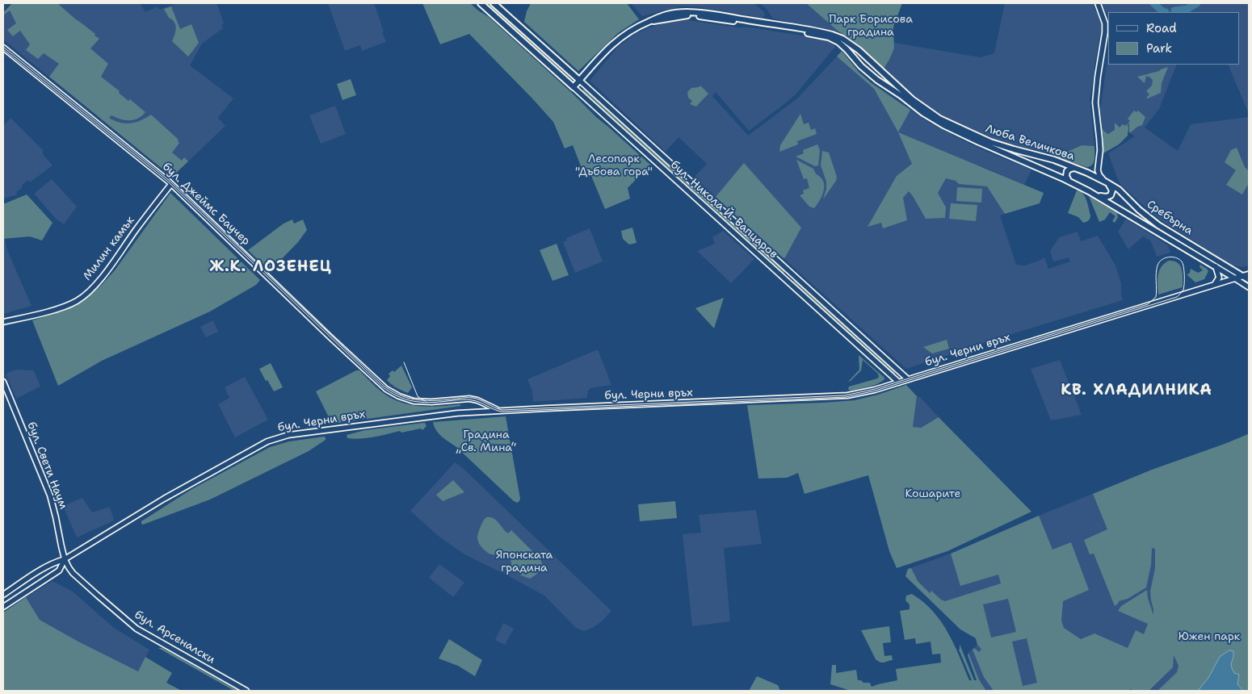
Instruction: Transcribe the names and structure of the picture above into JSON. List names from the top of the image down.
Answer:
{
  "streets": {
    "main road": [
      "Люба Величкова",
      "бул. Джеймс Баучер",
      "бул. Никола Й. Вапцаров",
      "Сребърна",
      "Милин камък",
      "бул. Черни връх",
      "бул. Свети Наум",
      "бул. Арсеналски"
    ]
  },
  "crossings": [
    ["Люба Величкова", "Сребърна"],
    ["бул. Джеймс Баучер", "Милин камък"],
    ["бул. Джеймс Баучер", "бул. Черни връх"],
    ["бул. Никола Й. Вапцаров", "бул. Черни връх"],
    ["Сребърна", "бул. Черни връх"],
    ["бул. Черни връх", "бул. Свети Наум"],
    ["бул. Черни връх", "бул. Арсеналски"],
    ["бул. Свети Наум", "бул. Арсеналски"]
  ],
  "districts": ["Ж.К. ЛОЗЕНЕЦ", "КВ. ХЛАДИЛНИКА"],
  "parks": [
    "Парк Борисова градина",
    "Лесопарк \"Дъбова гора\"",
    "Градина „Св. Мина“",
    "Кошарите",
    "Японската градина",
    "Южен парк"
  ],
  "legend": ["Road", "Park"]
}
